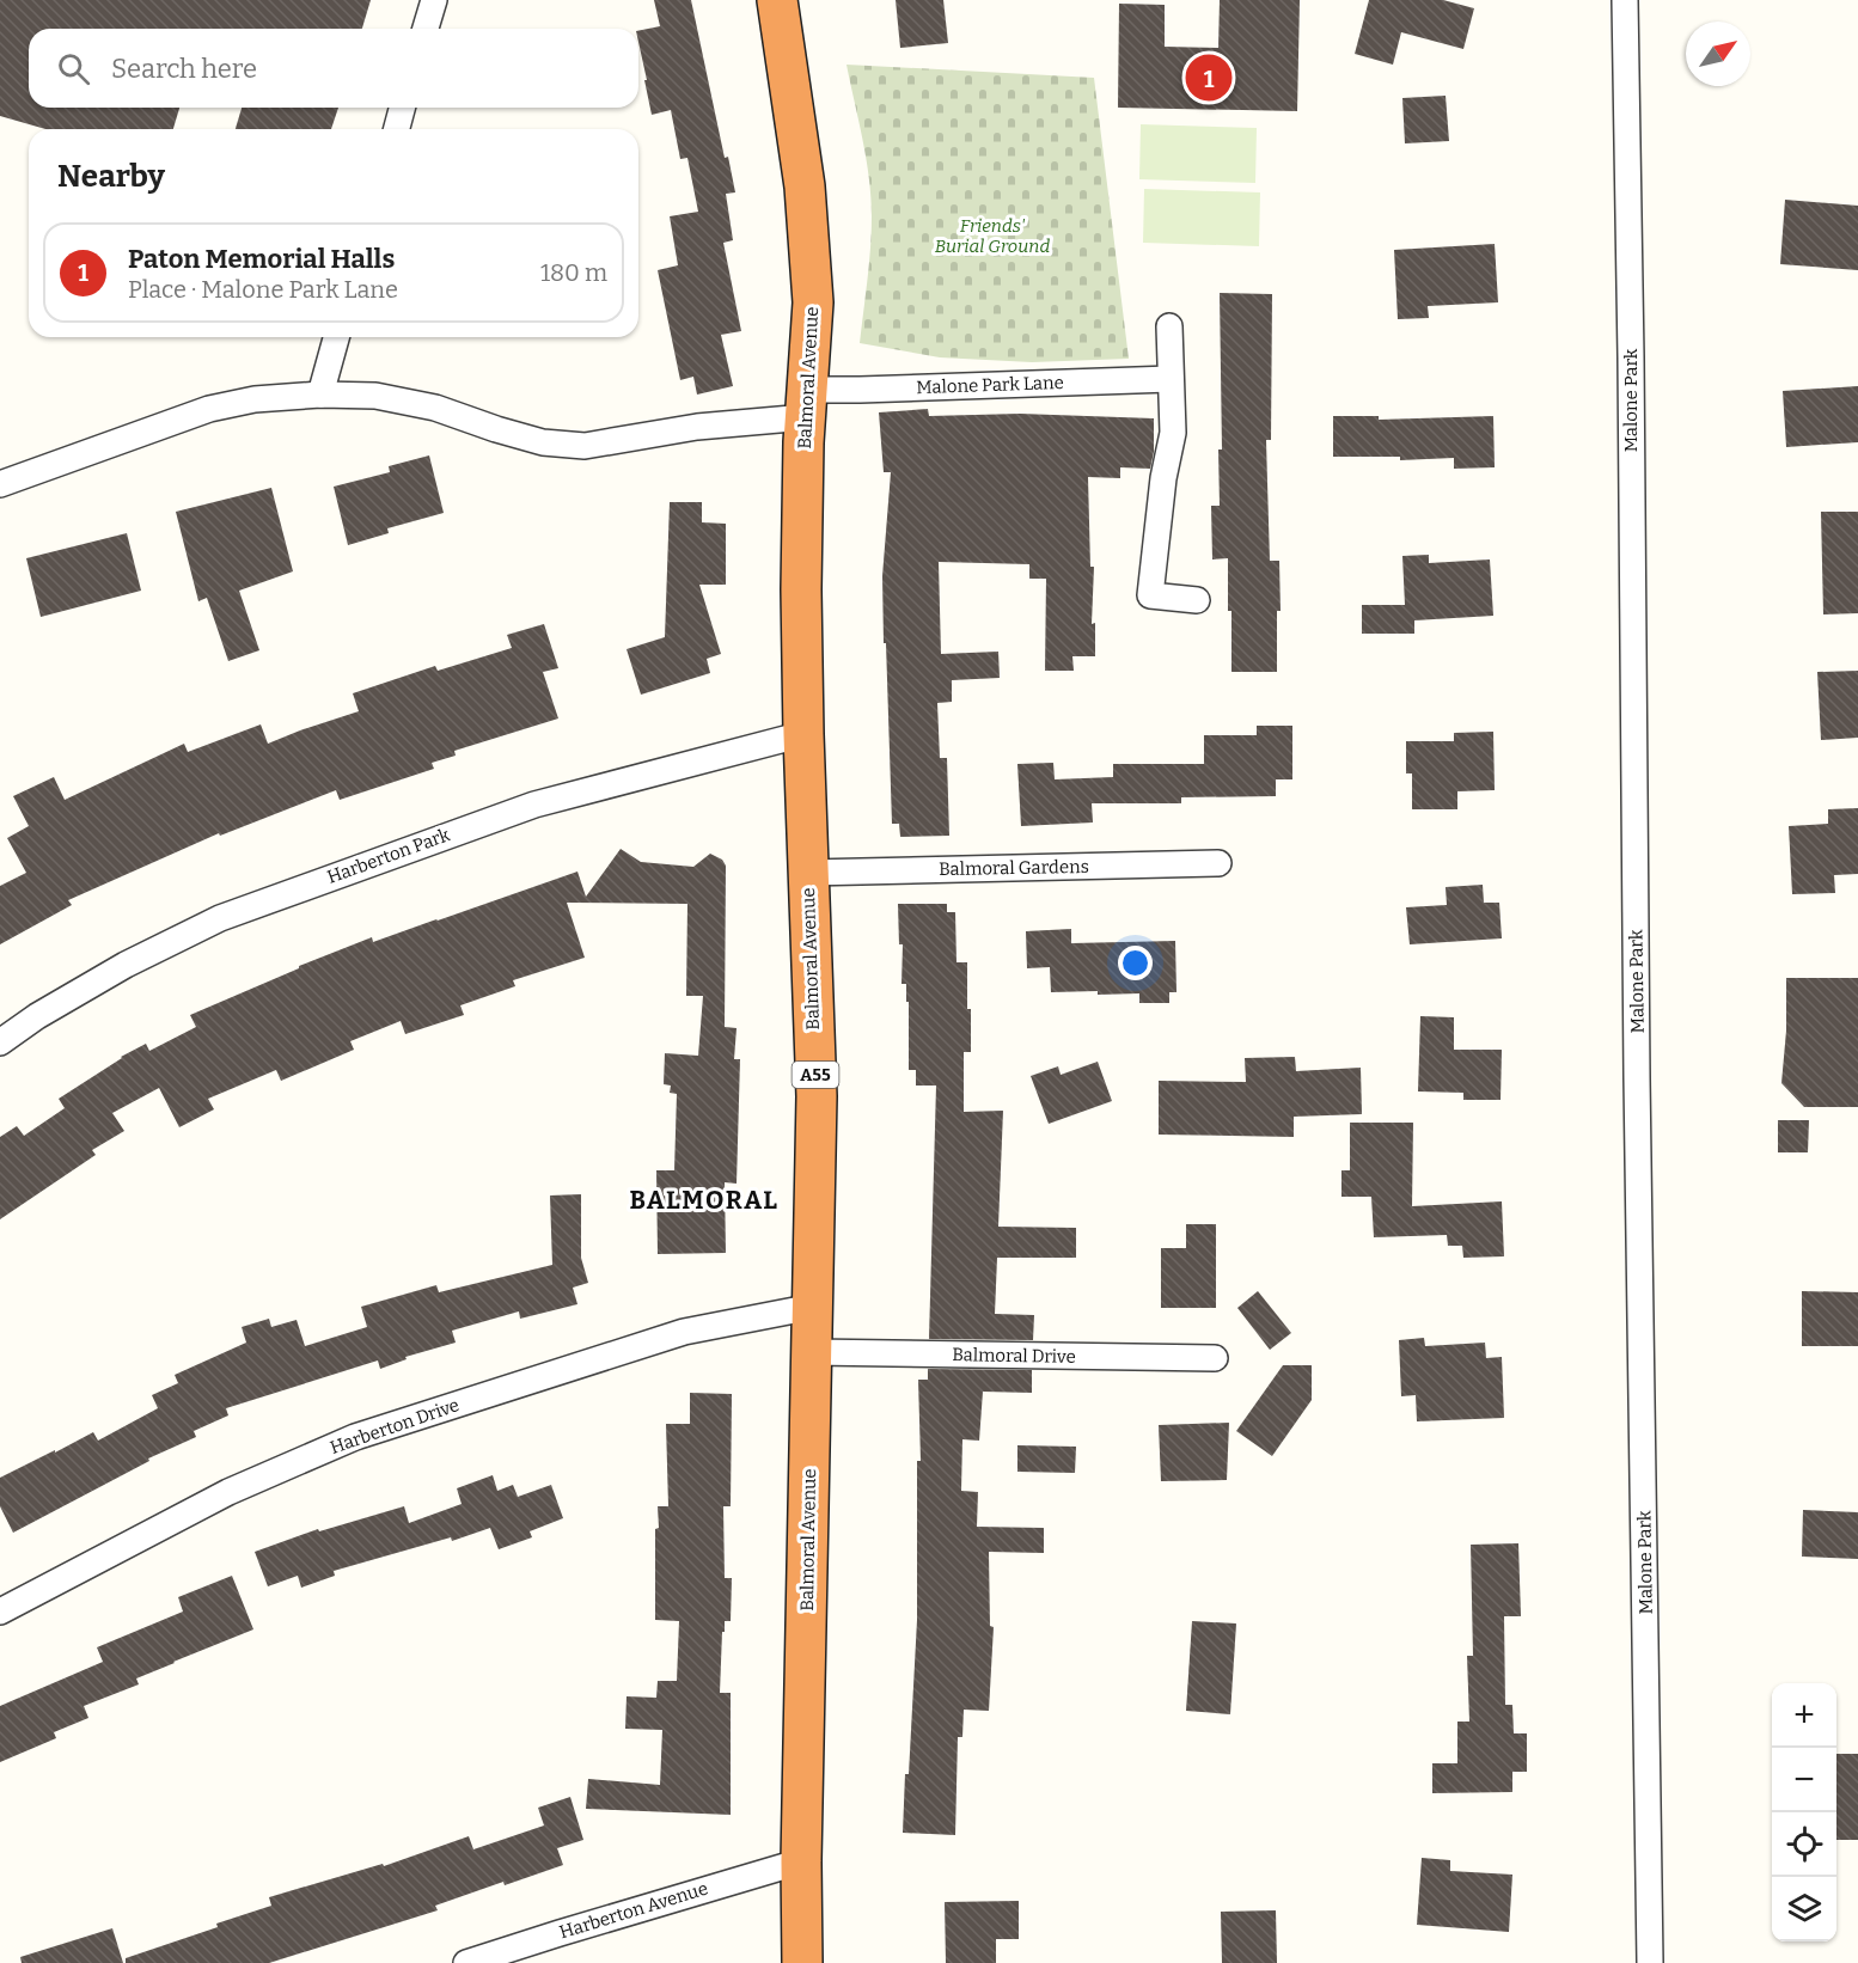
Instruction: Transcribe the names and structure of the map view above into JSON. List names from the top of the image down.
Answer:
{
  "streets": {
    "highway": ["Balmoral Avenue", "A55"],
    "street": [
      "Malone Park Lane",
      "Malone Park",
      "Harberton Park",
      "Balmoral Gardens",
      "Balmoral Drive",
      "Harberton Drive",
      "Harberton Avenue"
    ]
  },
  "crossings": [
    ["Balmoral Avenue", "Malone Park Lane"],
    ["Balmoral Avenue", "Harberton Park"],
    ["Balmoral Avenue", "Balmoral Gardens"],
    ["Balmoral Avenue", "Balmoral Drive"],
    ["Balmoral Avenue", "Harberton Drive"],
    ["Balmoral Avenue", "Harberton Avenue"]
  ],
  "districts": ["BALMORAL"],
  "parks": ["Friends' Burial Ground"],
  "north": "top right",
  "page": {
    "search": "Search here",
    "pins": "1",
    "heading": "Nearby",
    "list": [
      {
        "mark": "1",
        "name": "Paton Memorial Halls",
        "note": "Place · Malone Park Lane",
        "value": "180 m"
      }
    ],
    "map_buttons": ["+", "−"]
  }
}
